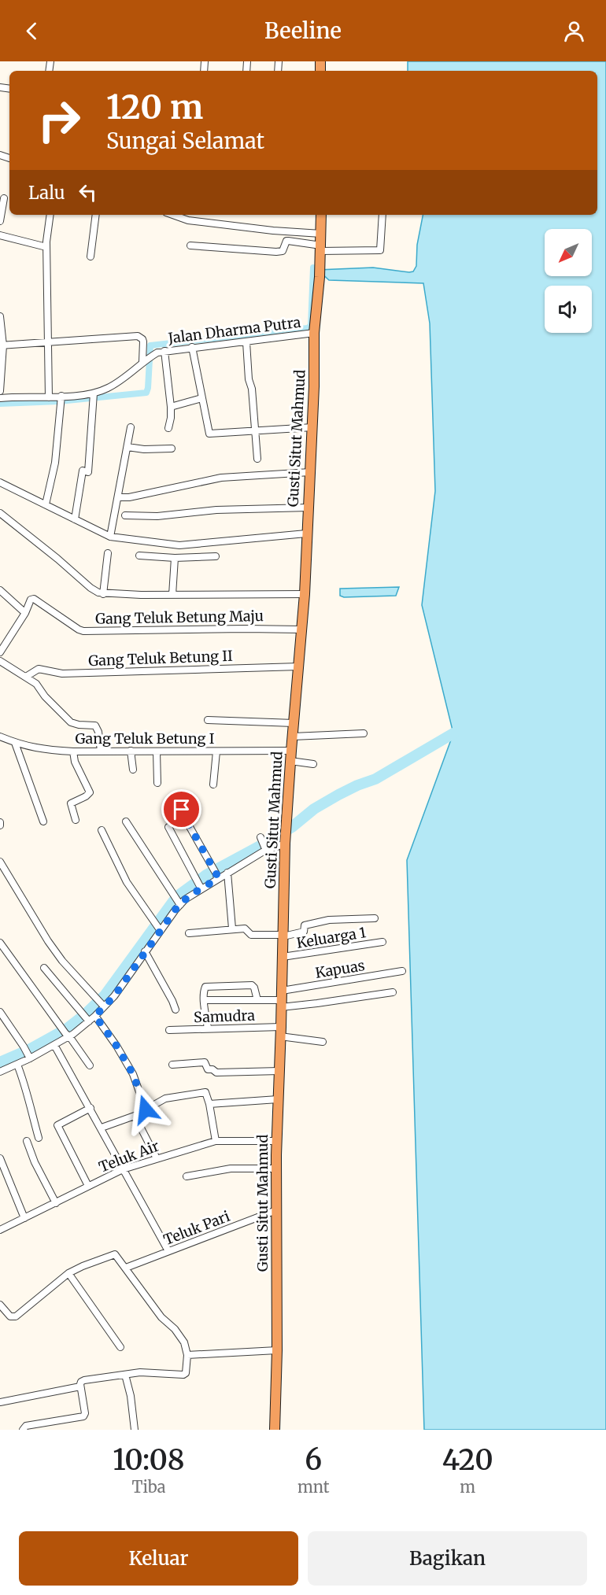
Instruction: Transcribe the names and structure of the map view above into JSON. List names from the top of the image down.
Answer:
{
  "streets": {
    "highway": ["Gusti Situt Mahmud"],
    "street": [
      "Jalan Dharma Putra",
      "Gang Teluk Betung Maju",
      "Gang Teluk Betung II",
      "Gang Teluk Betung I",
      "Keluarga 1",
      "Kapuas",
      "Samudra",
      "Teluk Air",
      "Teluk Pari"
    ]
  },
  "crossings": [
    ["Jalan Dharma Putra", "Gusti Situt Mahmud"],
    ["Gusti Situt Mahmud", "Gang Teluk Betung Maju"],
    ["Gusti Situt Mahmud", "Gang Teluk Betung II"],
    ["Gusti Situt Mahmud", "Gang Teluk Betung I"],
    ["Gusti Situt Mahmud", "Keluarga 1"],
    ["Gusti Situt Mahmud", "Kapuas"],
    ["Gusti Situt Mahmud", "Samudra"],
    ["Gusti Situt Mahmud", "Teluk Air"],
    ["Gusti Situt Mahmud", "Teluk Pari"]
  ],
  "north": "bottom left",
  "page": {
    "header": "Beeline",
    "turn": ["120 m", "Sungai Selamat"],
    "then": "Lalu",
    "eta": [
      "10:08",
      "Tiba",
      "6",
      "mnt",
      "420",
      "m"
    ],
    "buttons": ["Keluar", "Bagikan"]
  }
}
